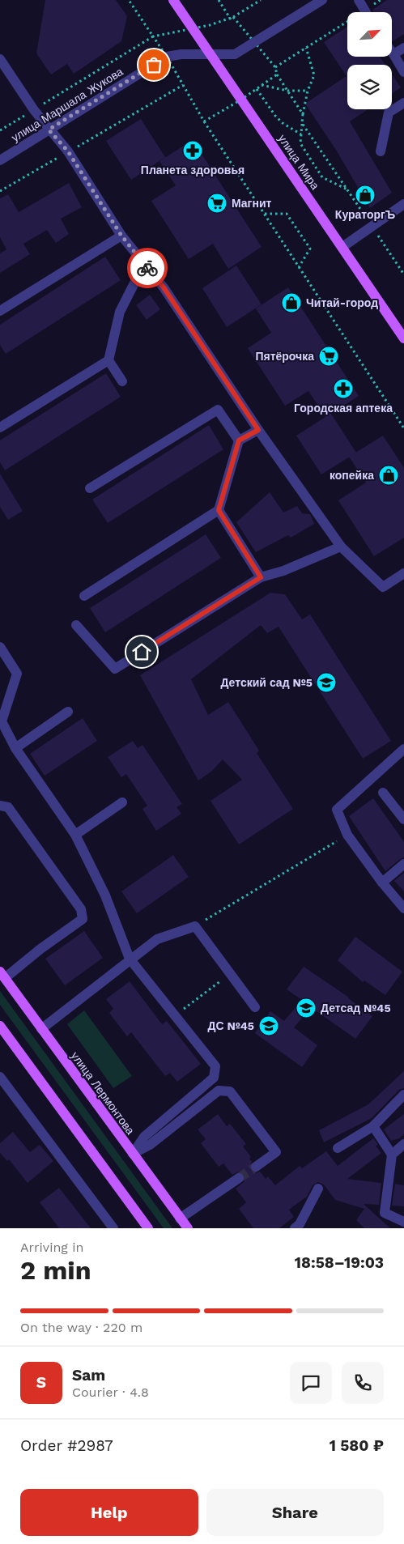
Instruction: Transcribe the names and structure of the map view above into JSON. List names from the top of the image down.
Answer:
{
  "streets": {
    "main road": ["улица Мира", "улица Лермонтова"],
    "street": ["улица Маршала Жукова"]
  },
  "crossings": [
    ["улица Маршала Жукова", "улица Мира"]
  ],
  "places": {
    "pharmacy": ["Планета здоровья", "Городская аптека"],
    "shop": ["КураторгЪ", "Читай-город", "копейка"],
    "supermarket": ["Магнит", "Пятёрочка"],
    "school or university": ["Детский сад №5", "Детсад №45", "ДС №45"]
  },
  "north": "top right",
  "page": {
    "heading": ["2 min", "Arriving in", "18:58–19:03"],
    "panel": [
      "Sam",
      "Courier · 4.8",
      "Order #2987",
      "1 580 ₽"
    ],
    "bar": "On the way · 220 m",
    "round": "S",
    "buttons": ["Help", "Share"]
  }
}
